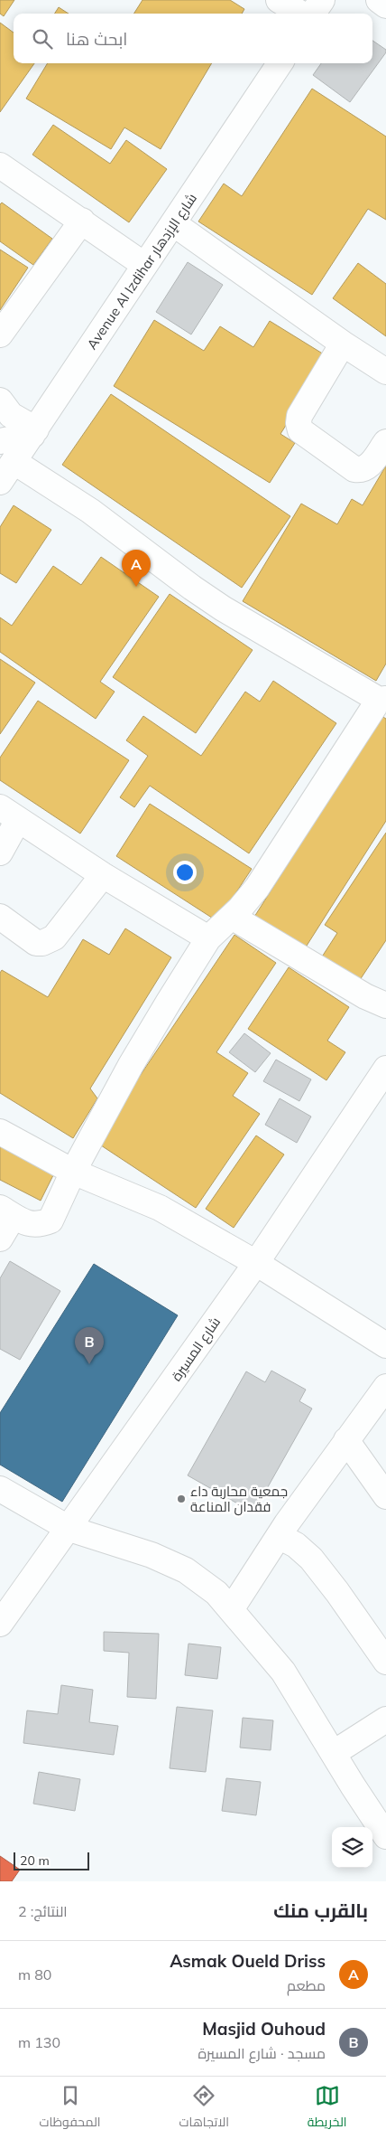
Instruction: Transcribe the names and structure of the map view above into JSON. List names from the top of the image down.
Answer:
{
  "streets": {
    "street": ["Avenue Al Izdihar شارع الإزدهار", "شارع المسيرة"]
  },
  "places": ["جمعية محاربة داء فقدان المناعة"],
  "scale_bar": "20 m",
  "page": {
    "search": "ابحث هنا",
    "pins": ["A", "B"],
    "scale": "20 m",
    "heading": ["بالقرب منك", "النتائج: 2"],
    "list": [
      {
        "mark": "A",
        "name": "Asmak Oueld Driss",
        "note": "مطعم",
        "value": "80 m"
      },
      {
        "mark": "B",
        "name": "Masjid Ouhoud",
        "note": "مسجد · شارع المسيرة",
        "value": "130 m"
      }
    ],
    "nav": ["الخريطة", "الاتجاهات", "المحفوظات"]
  }
}
